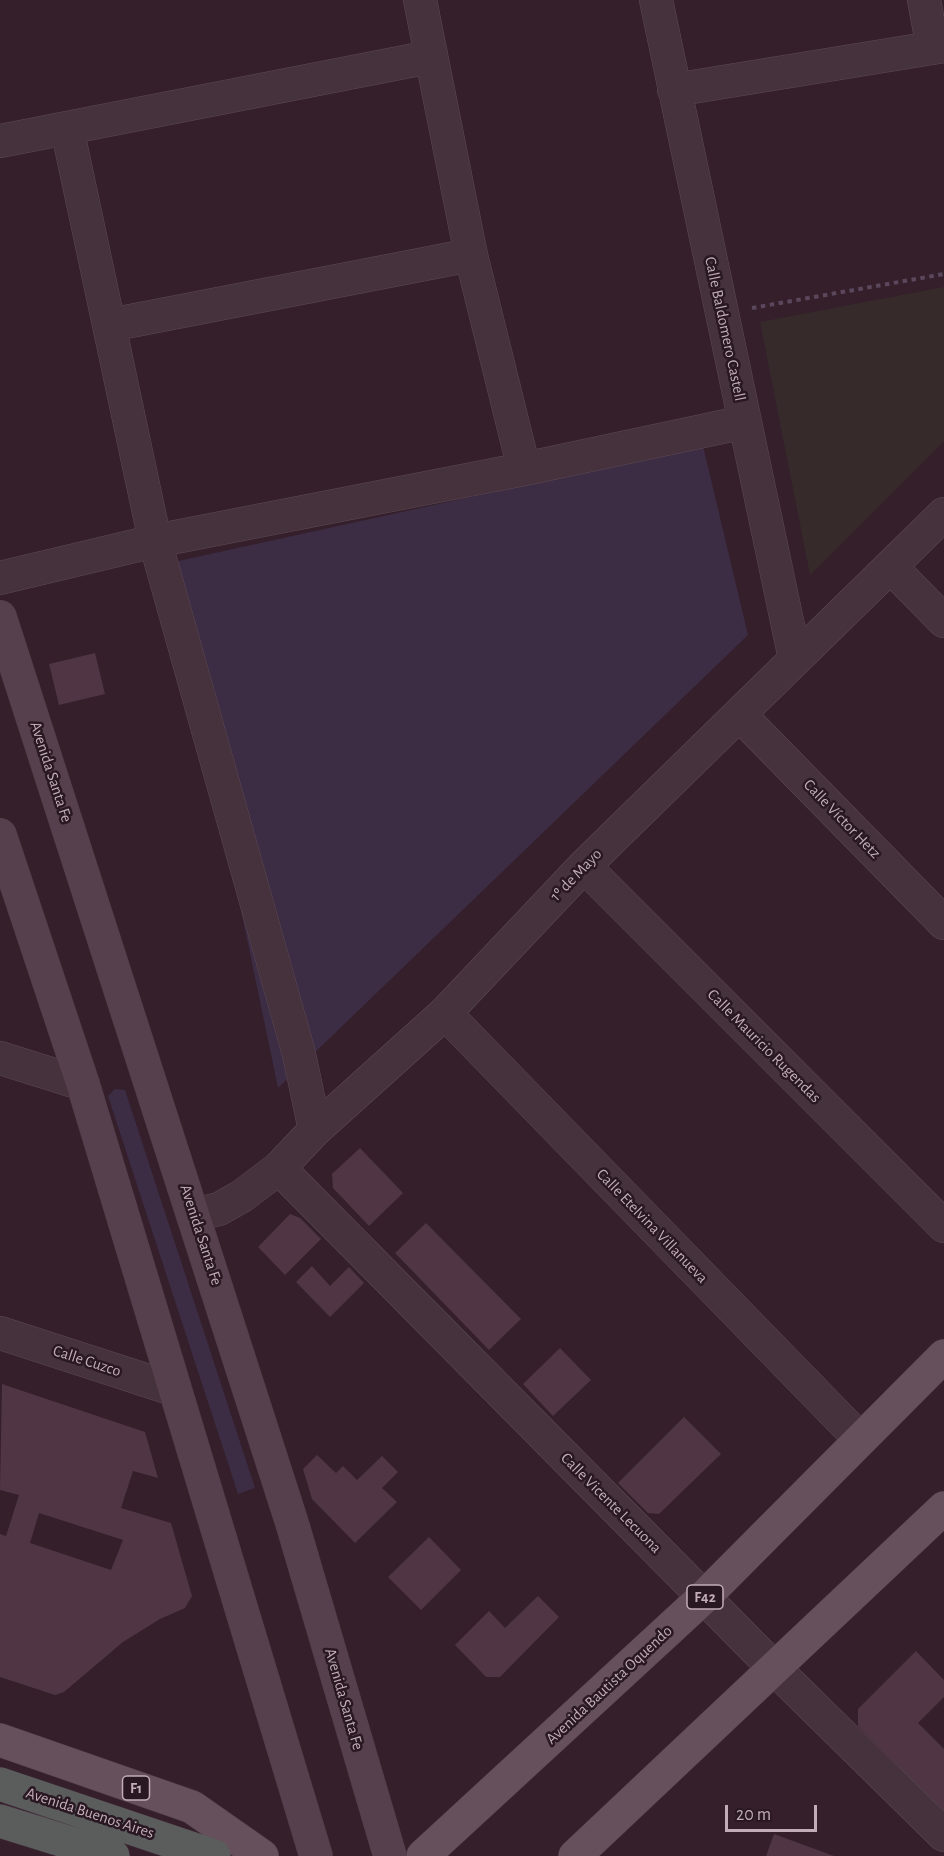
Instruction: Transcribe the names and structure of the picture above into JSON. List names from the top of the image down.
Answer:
{
  "streets": {
    "highway": ["F1", "Avenida Buenos Aires"],
    "main road": ["Avenida Santa Fe", "F42", "Avenida Bautista Oquendo"],
    "street": [
      "Calle Baldomero Castell",
      "Calle Víctor Hetz",
      "1º de Mayo",
      "Calle Mauricio Rugendas",
      "Calle Etelvina Villanueva",
      "Calle Cuzco",
      "Calle Vicente Lecuona"
    ]
  },
  "crossings": [
    ["Calle Baldomero Castell", "1º de Mayo"],
    ["Avenida Santa Fe", "1º de Mayo"],
    ["Calle Víctor Hetz", "1º de Mayo"],
    ["1º de Mayo", "Calle Mauricio Rugendas"],
    ["1º de Mayo", "Calle Etelvina Villanueva"],
    ["1º de Mayo", "Calle Vicente Lecuona"],
    ["Calle Etelvina Villanueva", "Avenida Bautista Oquendo"],
    ["Calle Vicente Lecuona", "Avenida Bautista Oquendo"]
  ],
  "scale_bar": "20 m"
}
